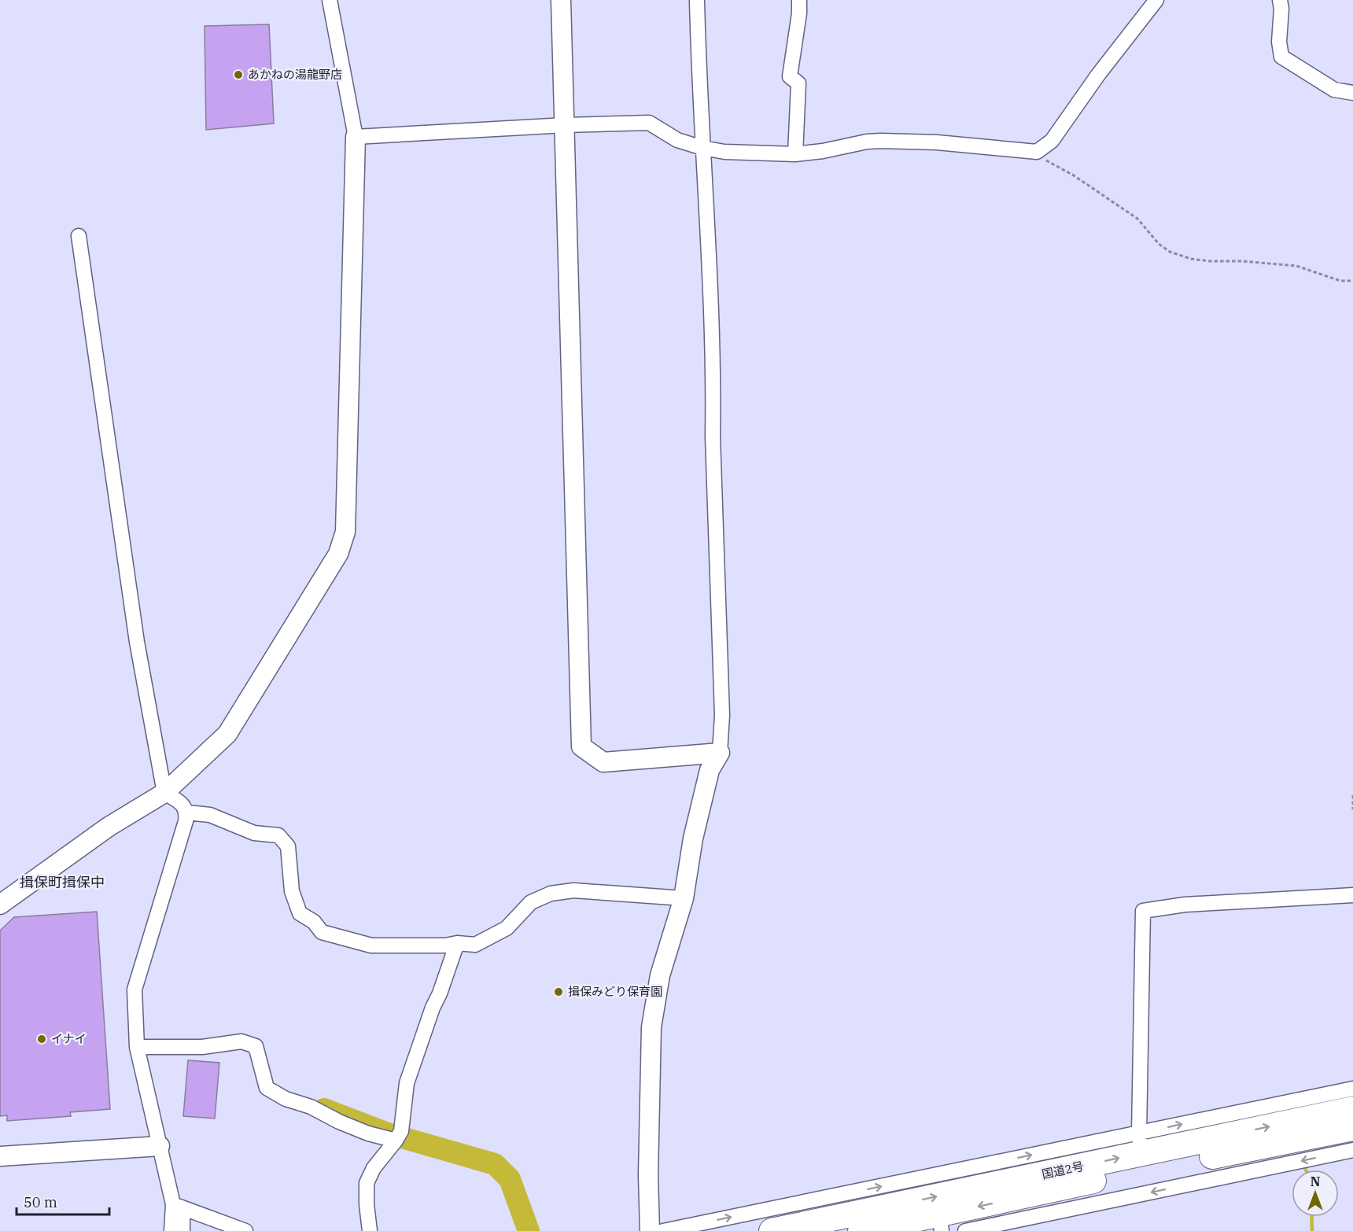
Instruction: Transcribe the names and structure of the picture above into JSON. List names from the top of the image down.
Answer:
{
  "streets": {
    "highway": ["国道2号"]
  },
  "districts": ["揖保町揖保中"],
  "places": ["あかねの湯龍野店", "揖保みどり保育園", "イナイ"],
  "scale_bar": "50 m",
  "north": "top"
}
